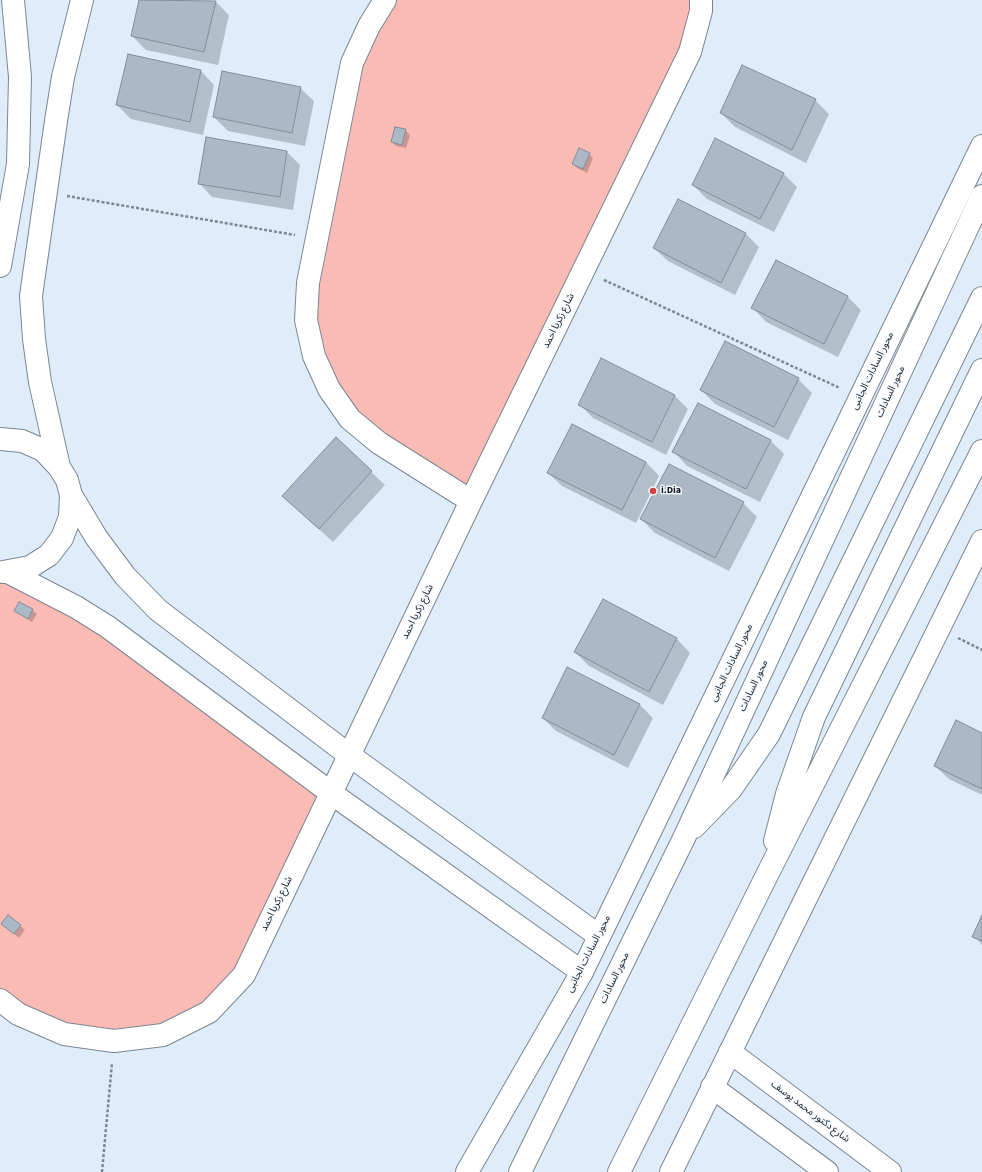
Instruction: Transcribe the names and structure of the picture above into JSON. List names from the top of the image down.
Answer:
{
  "streets": {
    "street": [
      "شارع زكريا احمد",
      "محور السادات الجانبى",
      "محور السادات",
      "شارع دكتور محمد يوسف"
    ]
  },
  "places": ["i.Dia"]
}
